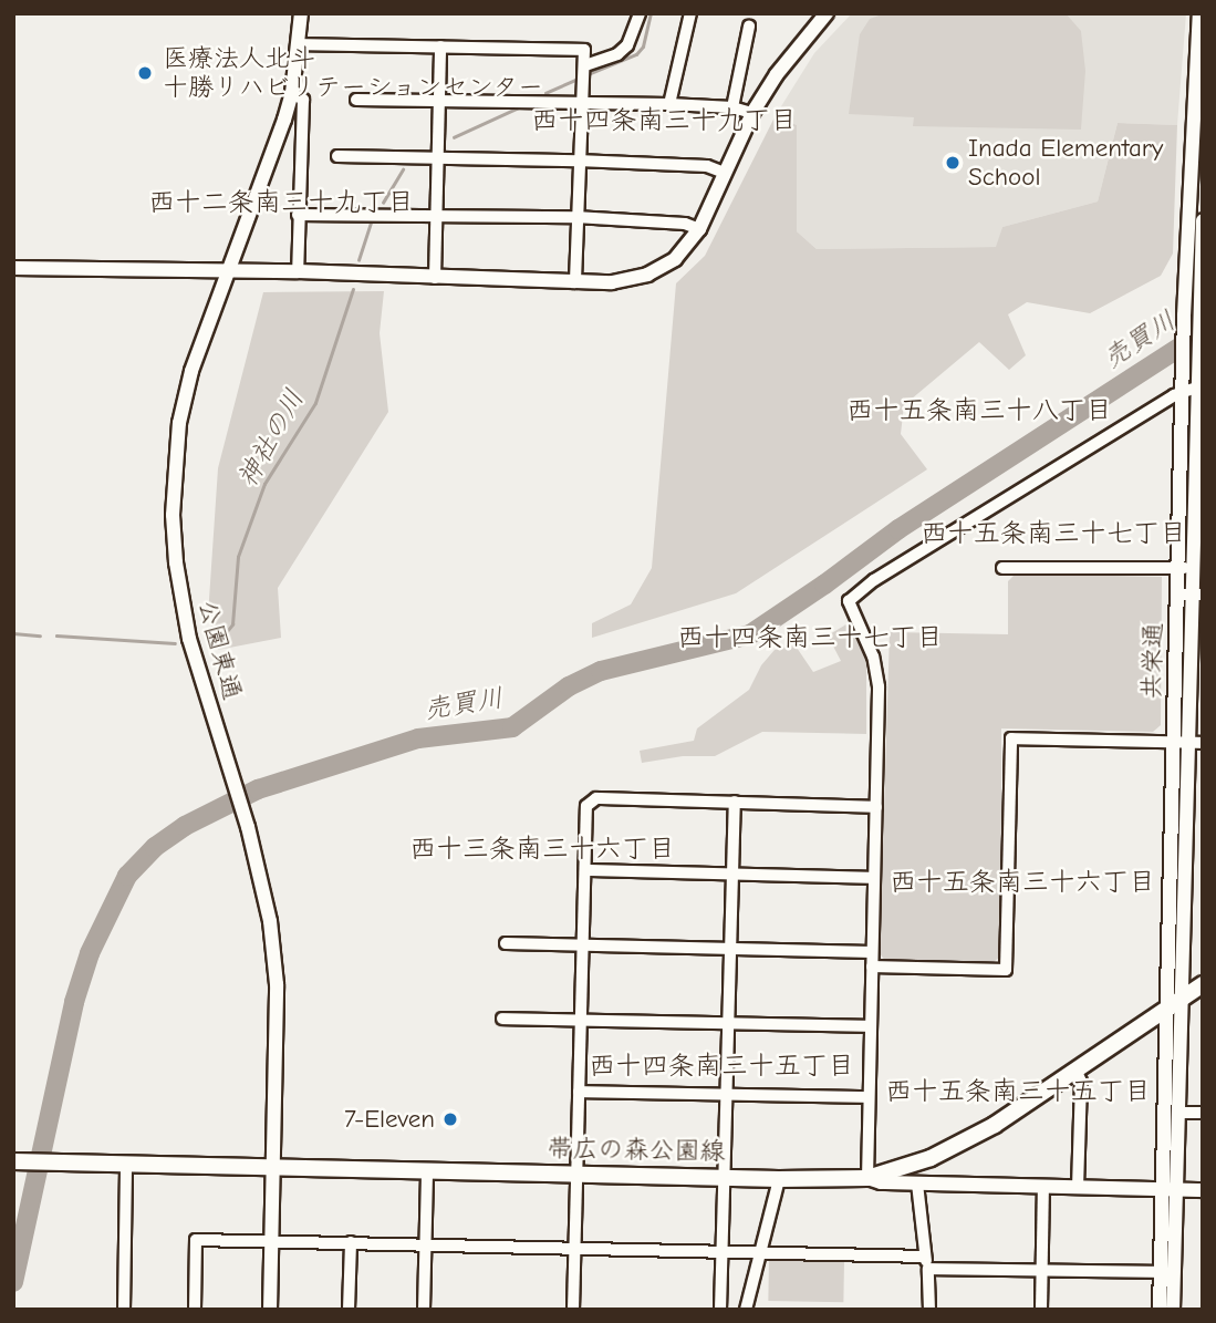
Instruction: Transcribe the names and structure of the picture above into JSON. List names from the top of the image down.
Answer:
{
  "streets": {
    "main road": ["帯広の森公園線"],
    "street": ["公園東通", "共栄通"]
  },
  "crossings": [
    ["公園東通", "帯広の森公園線"],
    ["共栄通", "帯広の森公園線"]
  ],
  "districts": [
    "西十四条南三十九丁目",
    "西十二条南三十九丁目",
    "西十五条南三十八丁目",
    "西十五条南三十七丁目",
    "西十四条南三十七丁目",
    "西十三条南三十六丁目",
    "西十五条南三十六丁目",
    "西十四条南三十五丁目",
    "西十五条南三十五丁目"
  ],
  "water": ["売買川", "神社の川"],
  "places": ["医療法人北斗 十勝リハビリテーションセンター", "Inada Elementary School", "7-Eleven"]
}
